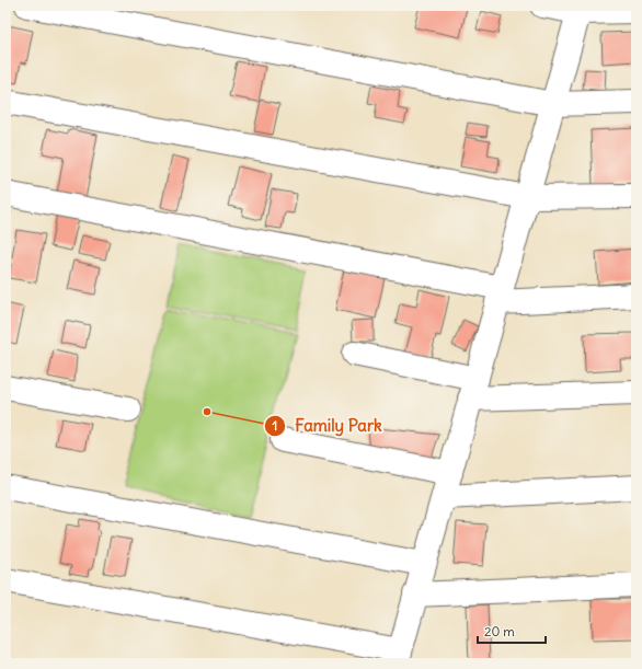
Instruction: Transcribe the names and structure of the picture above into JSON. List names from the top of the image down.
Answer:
{
  "places": ["Family Park"],
  "scale_bar": "20 m"
}
